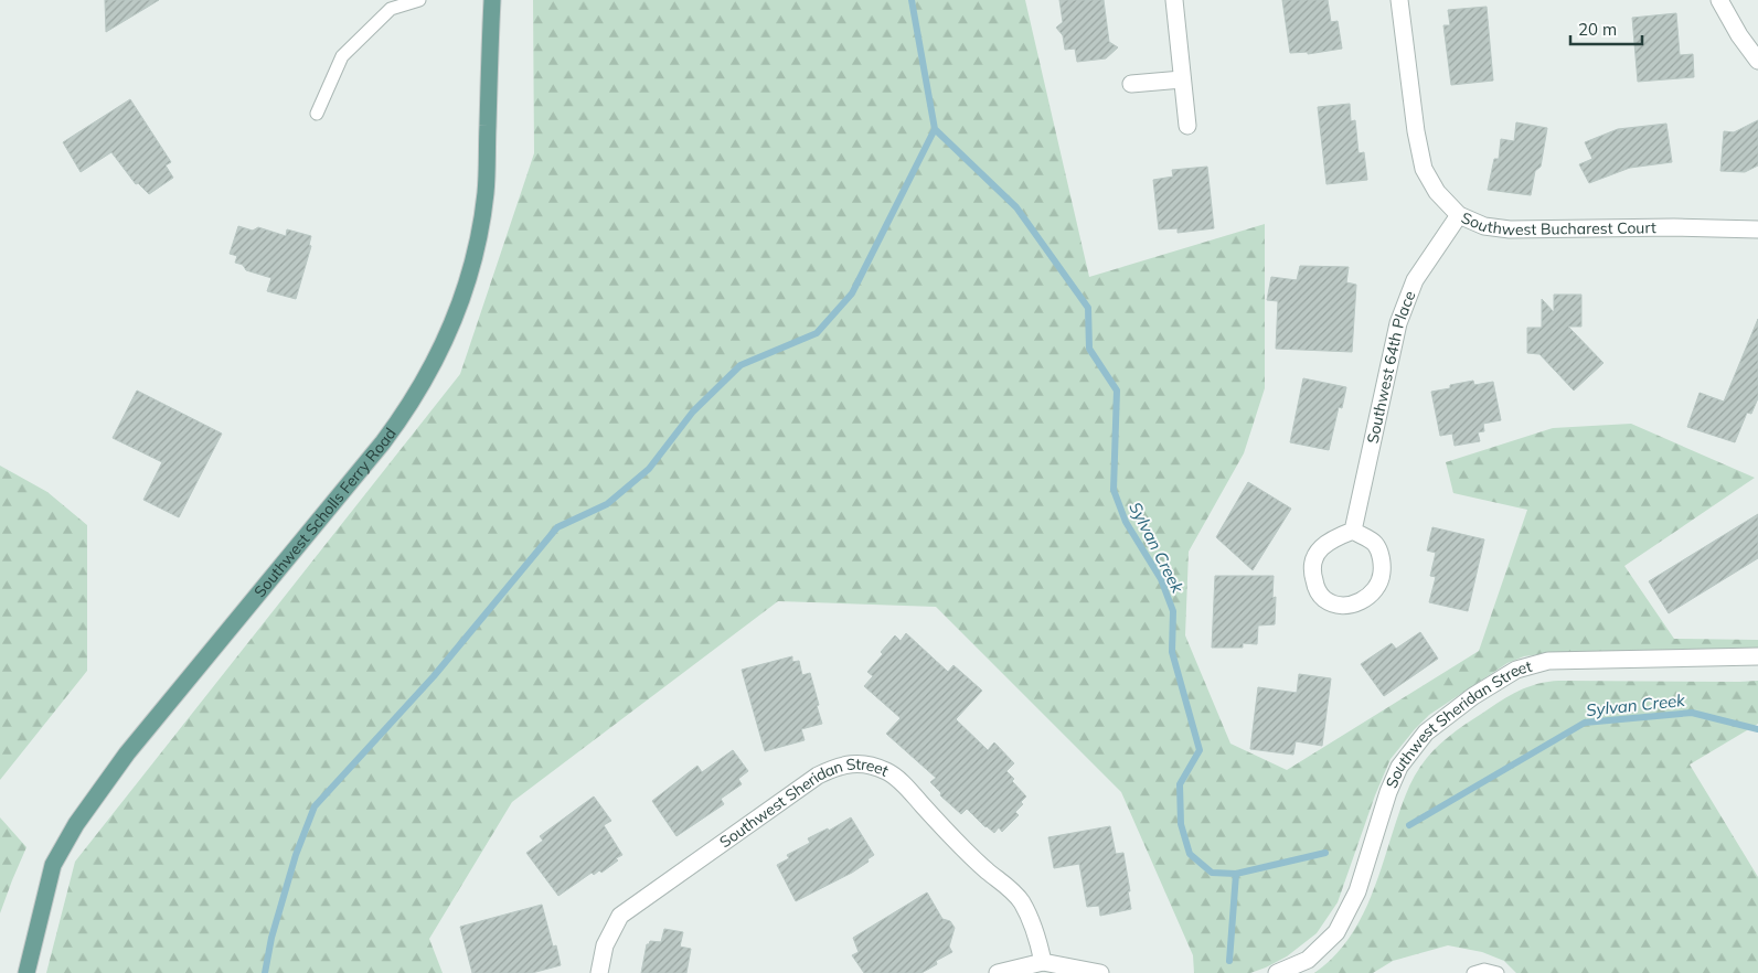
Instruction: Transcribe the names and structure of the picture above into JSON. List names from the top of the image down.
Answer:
{
  "streets": {
    "main road": ["Southwest Scholls Ferry Road"],
    "street": ["Southwest Bucharest Court", "Southwest 64th Place", "Southwest Sheridan Street"]
  },
  "crossings": [
    ["Southwest Bucharest Court", "Southwest 64th Place"]
  ],
  "water": ["Sylvan Creek"],
  "scale_bar": "20 m"
}
